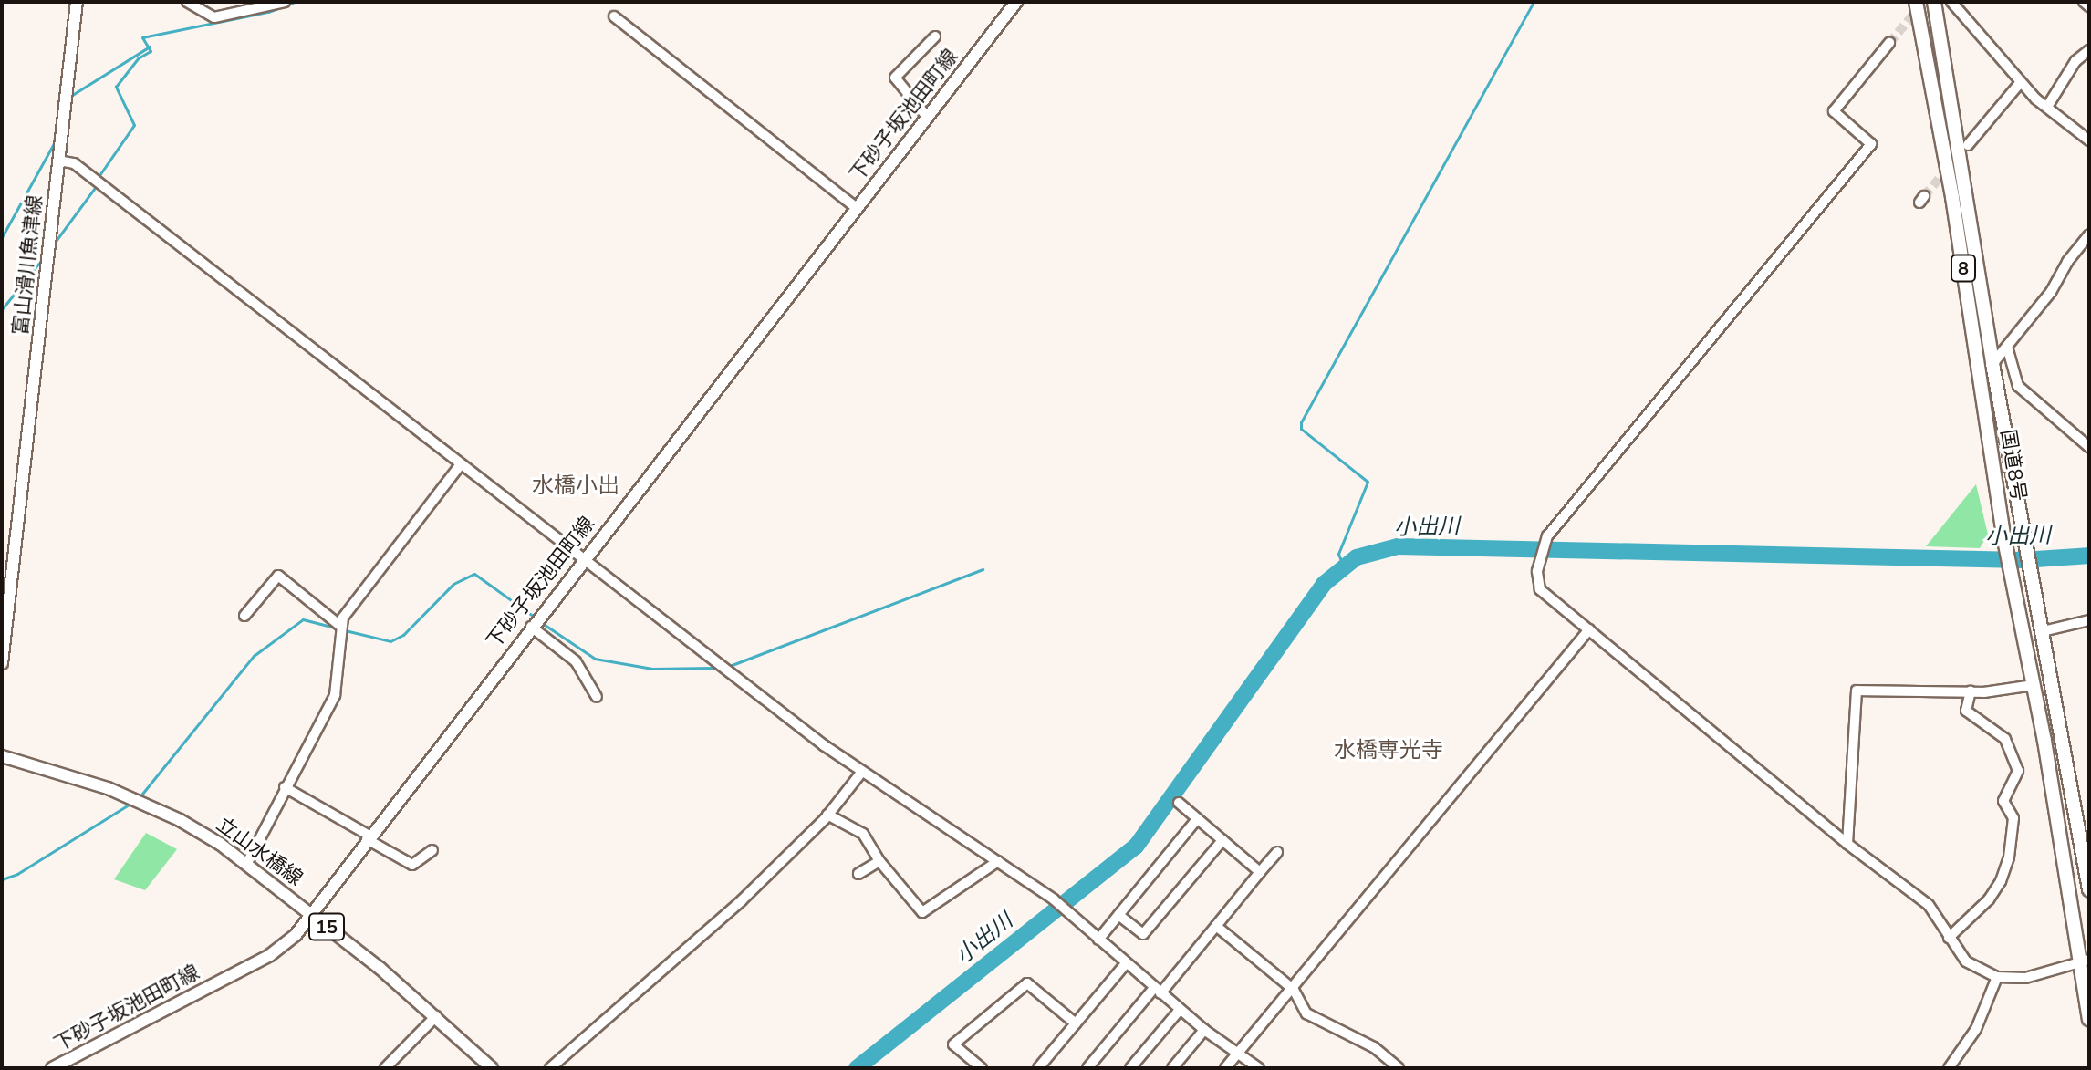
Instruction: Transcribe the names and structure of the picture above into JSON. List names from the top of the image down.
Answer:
{
  "streets": {
    "highway": ["8", "国道8号"],
    "main road": [
      "下砂子坂池田町線",
      "富山滑川魚津線",
      "立山水橋線",
      "15"
    ]
  },
  "crossings": [
    ["下砂子坂池田町線", "立山水橋線"]
  ],
  "districts": ["水橋小出", "水橋専光寺"],
  "water": ["小出川"]
}
